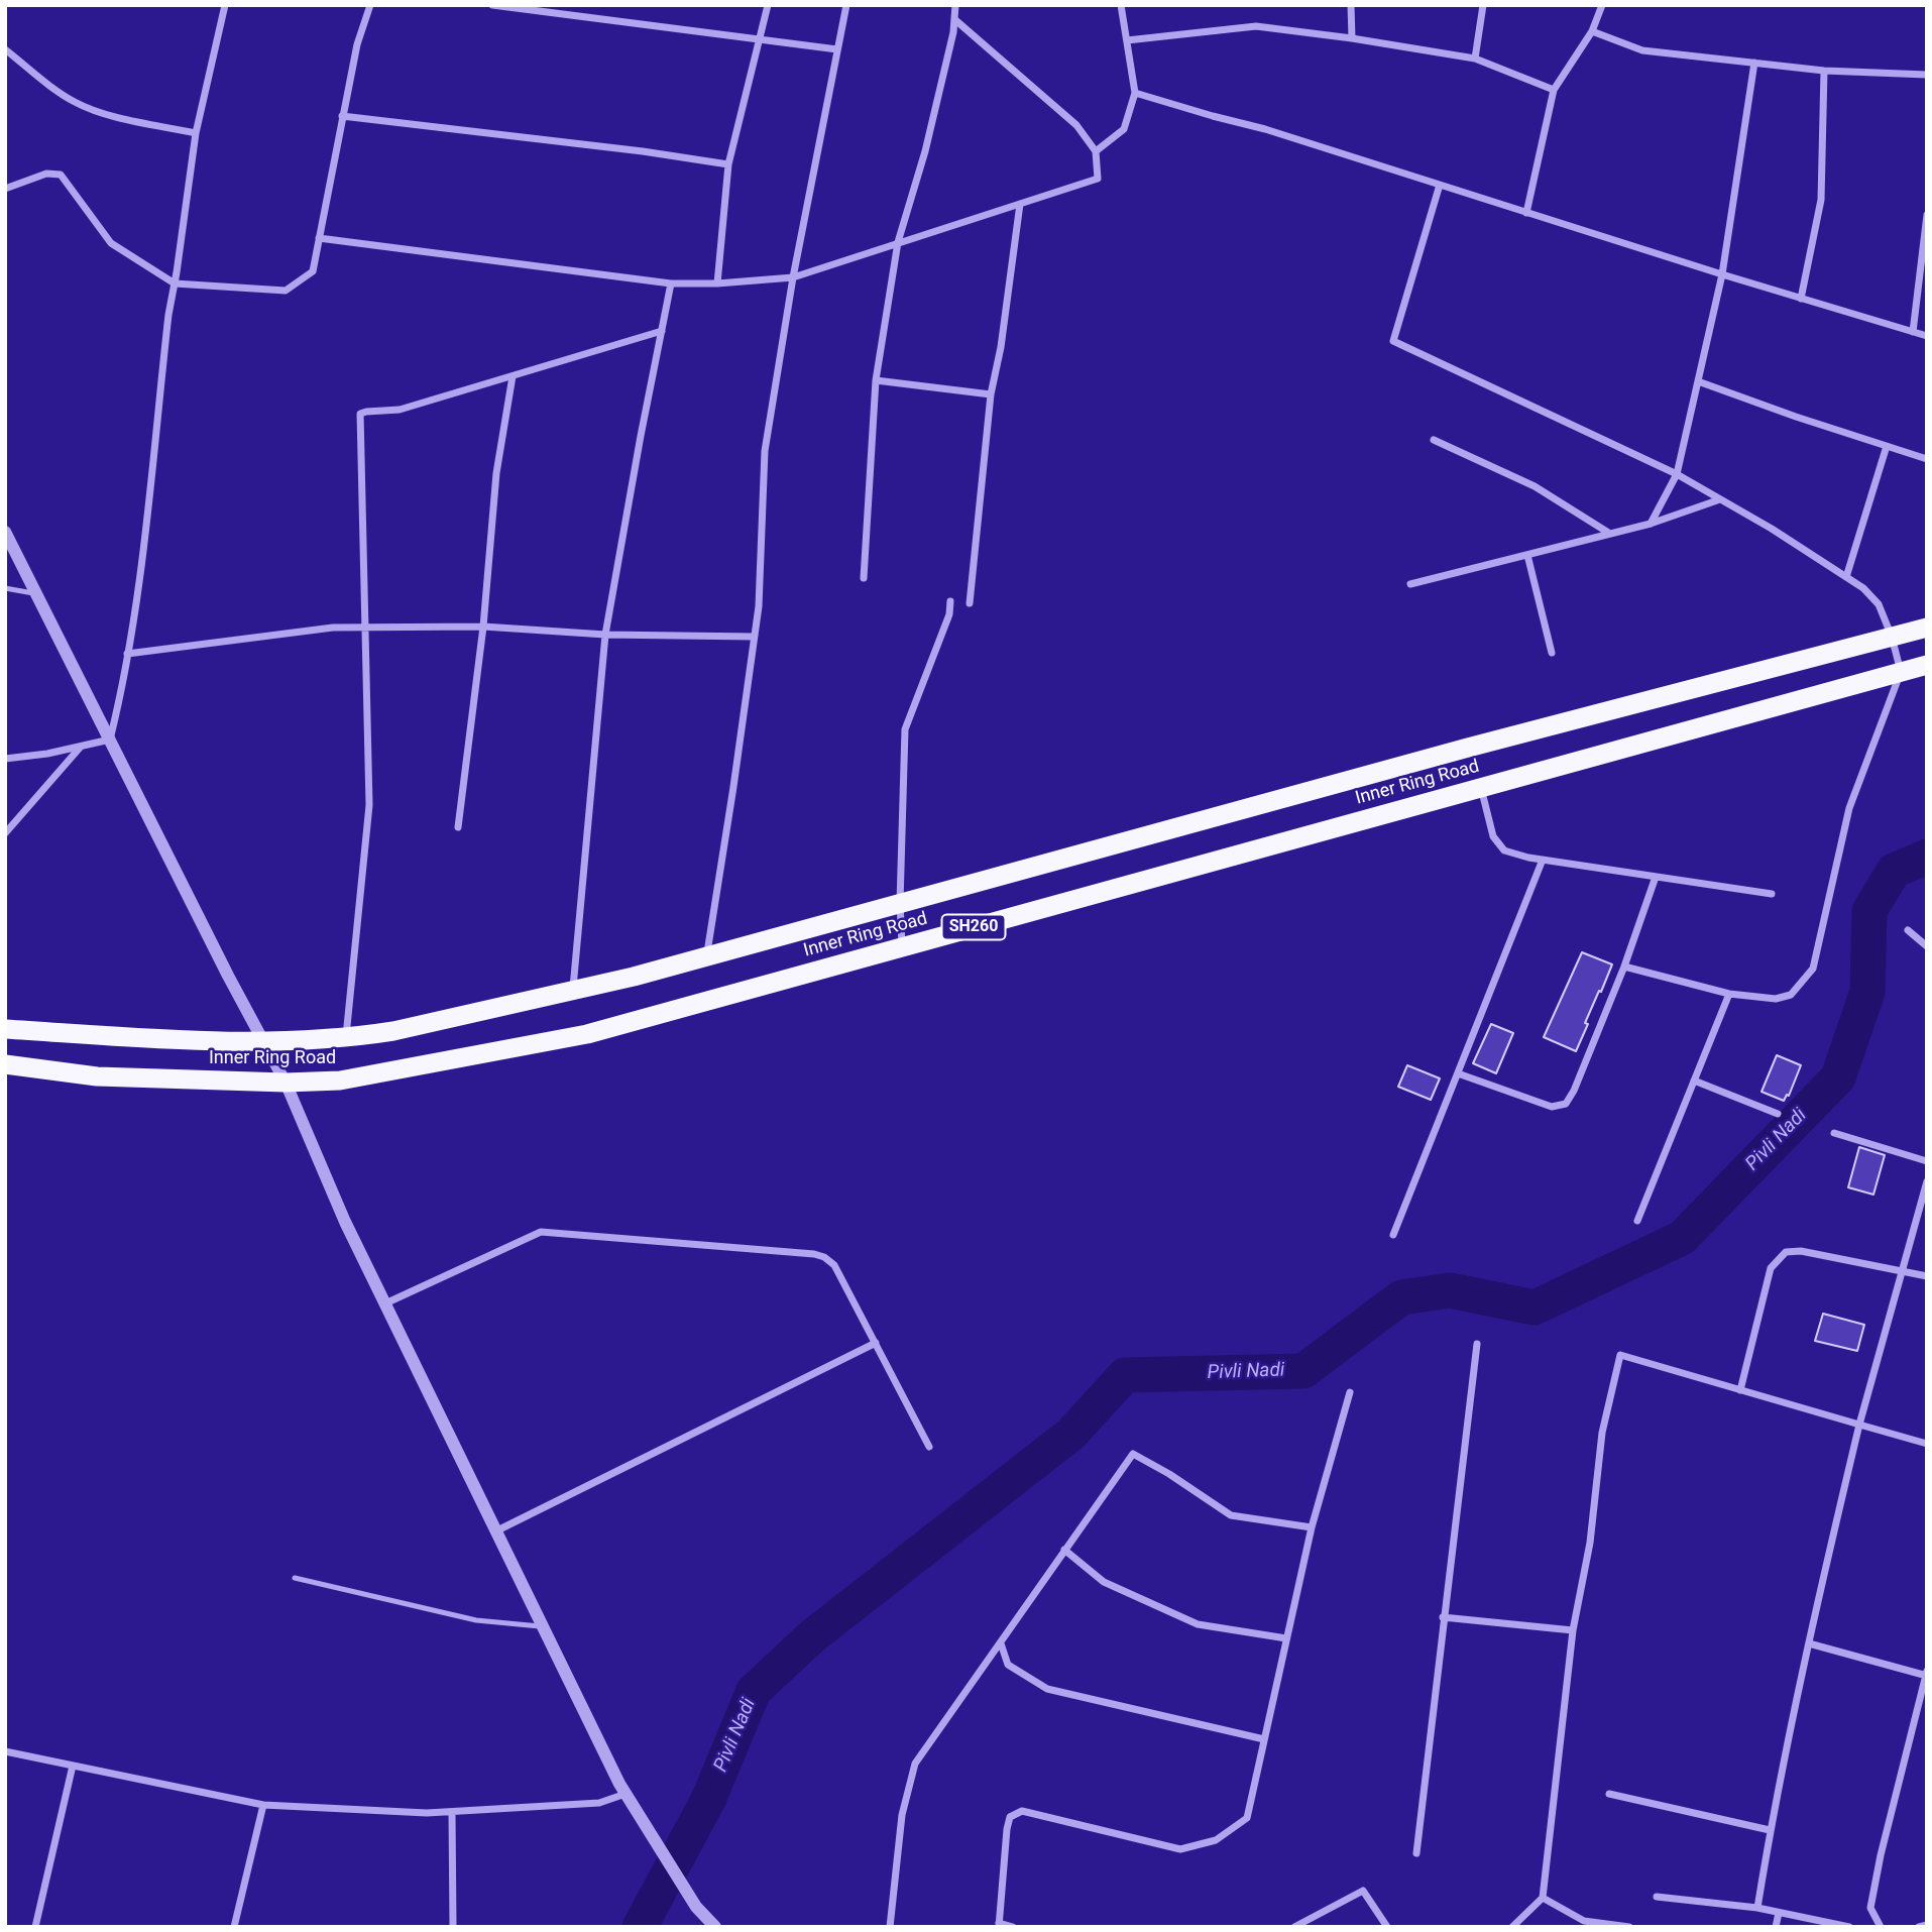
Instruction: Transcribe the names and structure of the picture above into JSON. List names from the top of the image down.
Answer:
{
  "streets": {
    "highway": ["Inner Ring Road", "SH260"]
  },
  "water": ["Pivli Nadi"]
}
